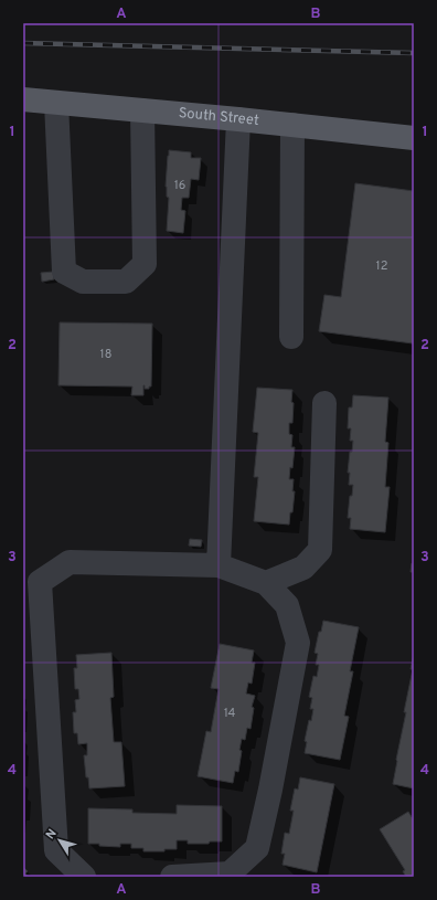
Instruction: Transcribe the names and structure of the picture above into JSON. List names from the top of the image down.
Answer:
{
  "streets": {
    "main road": ["South Street"]
  },
  "house_numbers": [
    "16",
    "12",
    "18",
    "14"
  ],
  "north": "top left",
  "grid": {
    "columns": ["A", "B"],
    "rows": [
      "1",
      "2",
      "3",
      "4"
    ]
  }
}
